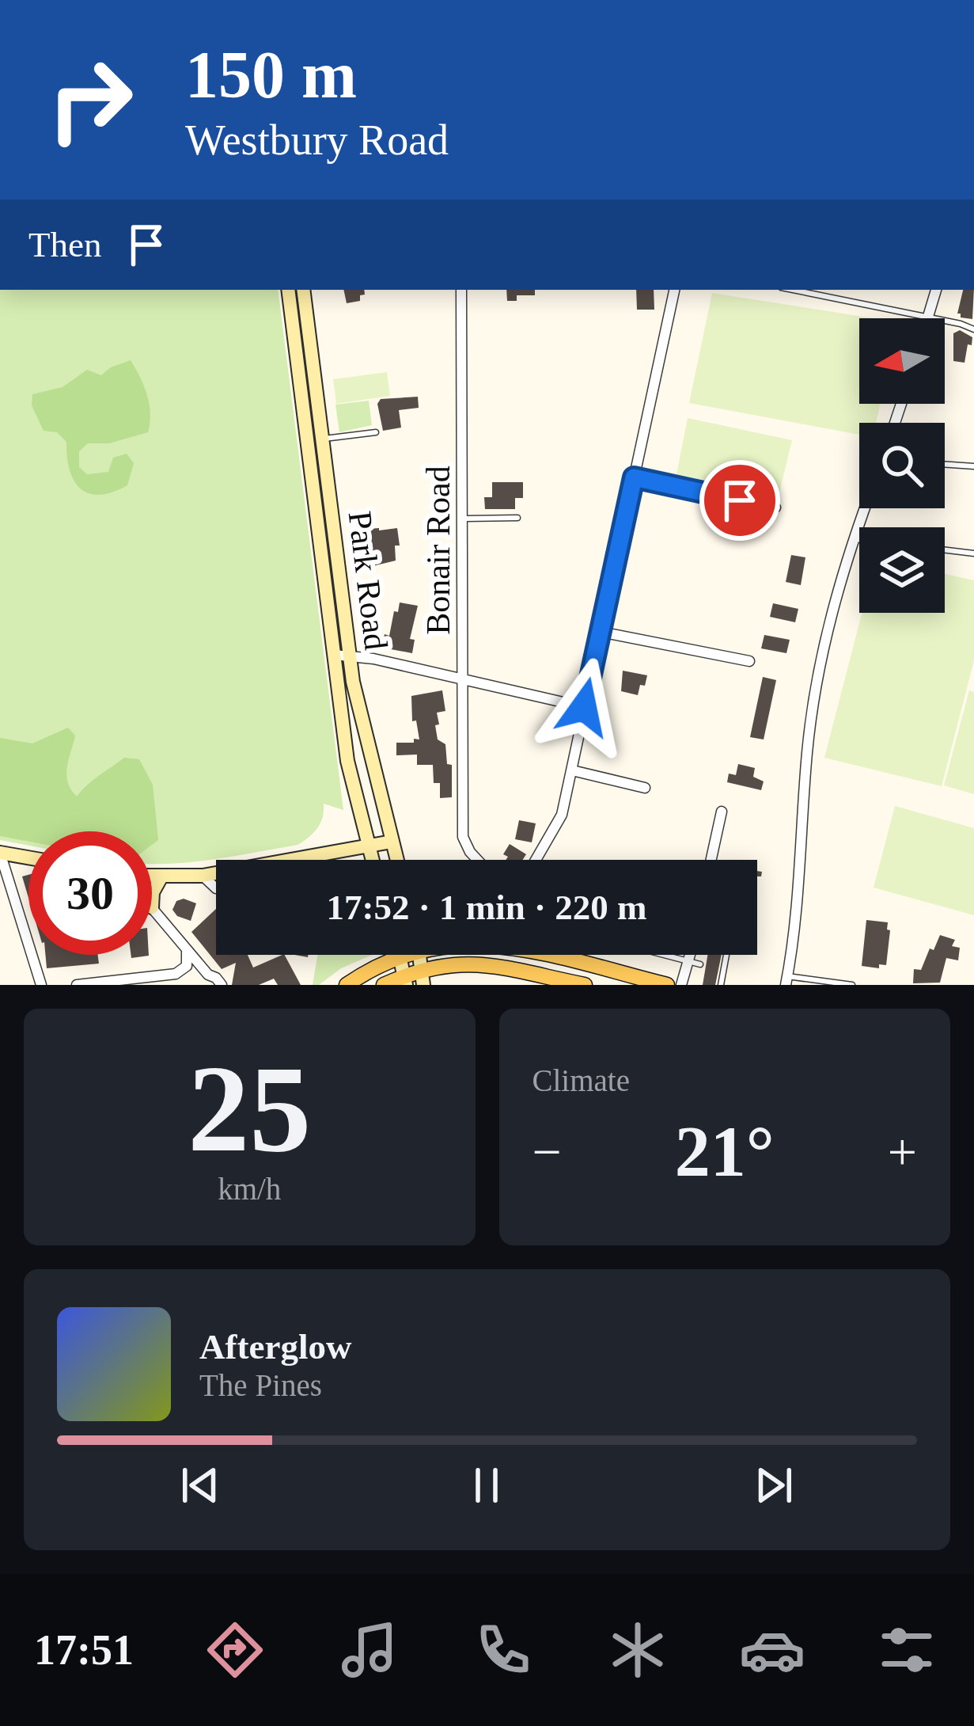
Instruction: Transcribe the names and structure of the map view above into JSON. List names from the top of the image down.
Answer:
{
  "streets": {
    "main road": ["Park Road"],
    "street": ["Bonair Road"]
  },
  "north": "left",
  "page": {
    "turn": ["150 m", "Westbury Road"],
    "then": "Then",
    "limit": "30",
    "trip": "17:52 · 1 min · 220 m",
    "tile": [
      ["25", "km/h"],
      "Climate"
    ],
    "heat": ["−", "21°", "+"],
    "song": ["Afterglow", "The Pines"],
    "tabs": "17:51"
  }
}
